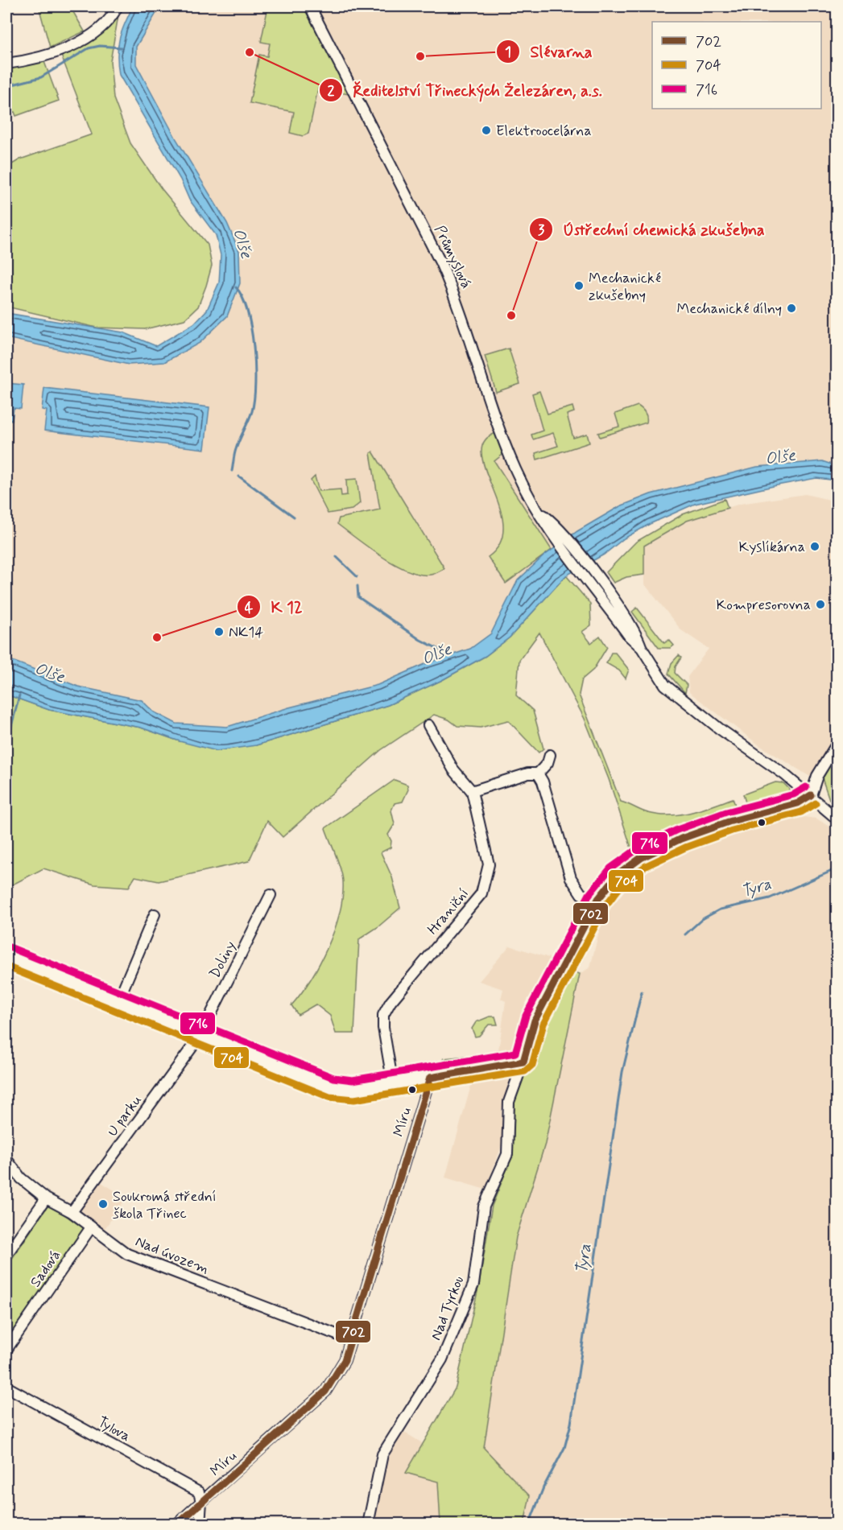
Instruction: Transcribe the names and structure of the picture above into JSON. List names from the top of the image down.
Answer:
{
  "streets": {
    "street": [
      "Průmyslová",
      "Hraniční",
      "Doliny",
      "U parku",
      "Míru",
      "Nad úvozem",
      "Sadová",
      "Nad Tyrkou",
      "Tylova"
    ]
  },
  "crossings": [
    ["Doliny", "U parku"],
    ["U parku", "Nad úvozem"],
    ["Míru", "Nad úvozem"],
    ["Míru", "Tylova"],
    ["Nad úvozem", "Sadová"]
  ],
  "water": ["Olše", "Tyra"],
  "places": [
    "Ředitelství Třineckých Železáren, a.s.",
    "Slévarna",
    "Elektroocelárna",
    "Mechanické zkušebny",
    "Mechanické dílny",
    "Ústřechní chemická zkušebna",
    "Kyslíkárna",
    "Kompresorovna",
    "NK14",
    "K 12",
    "Soukromá střední škola Třinec"
  ],
  "lines": ["transit line 716", "transit line 702", "transit line 704"],
  "legend": ["702", "704", "716"]
}
